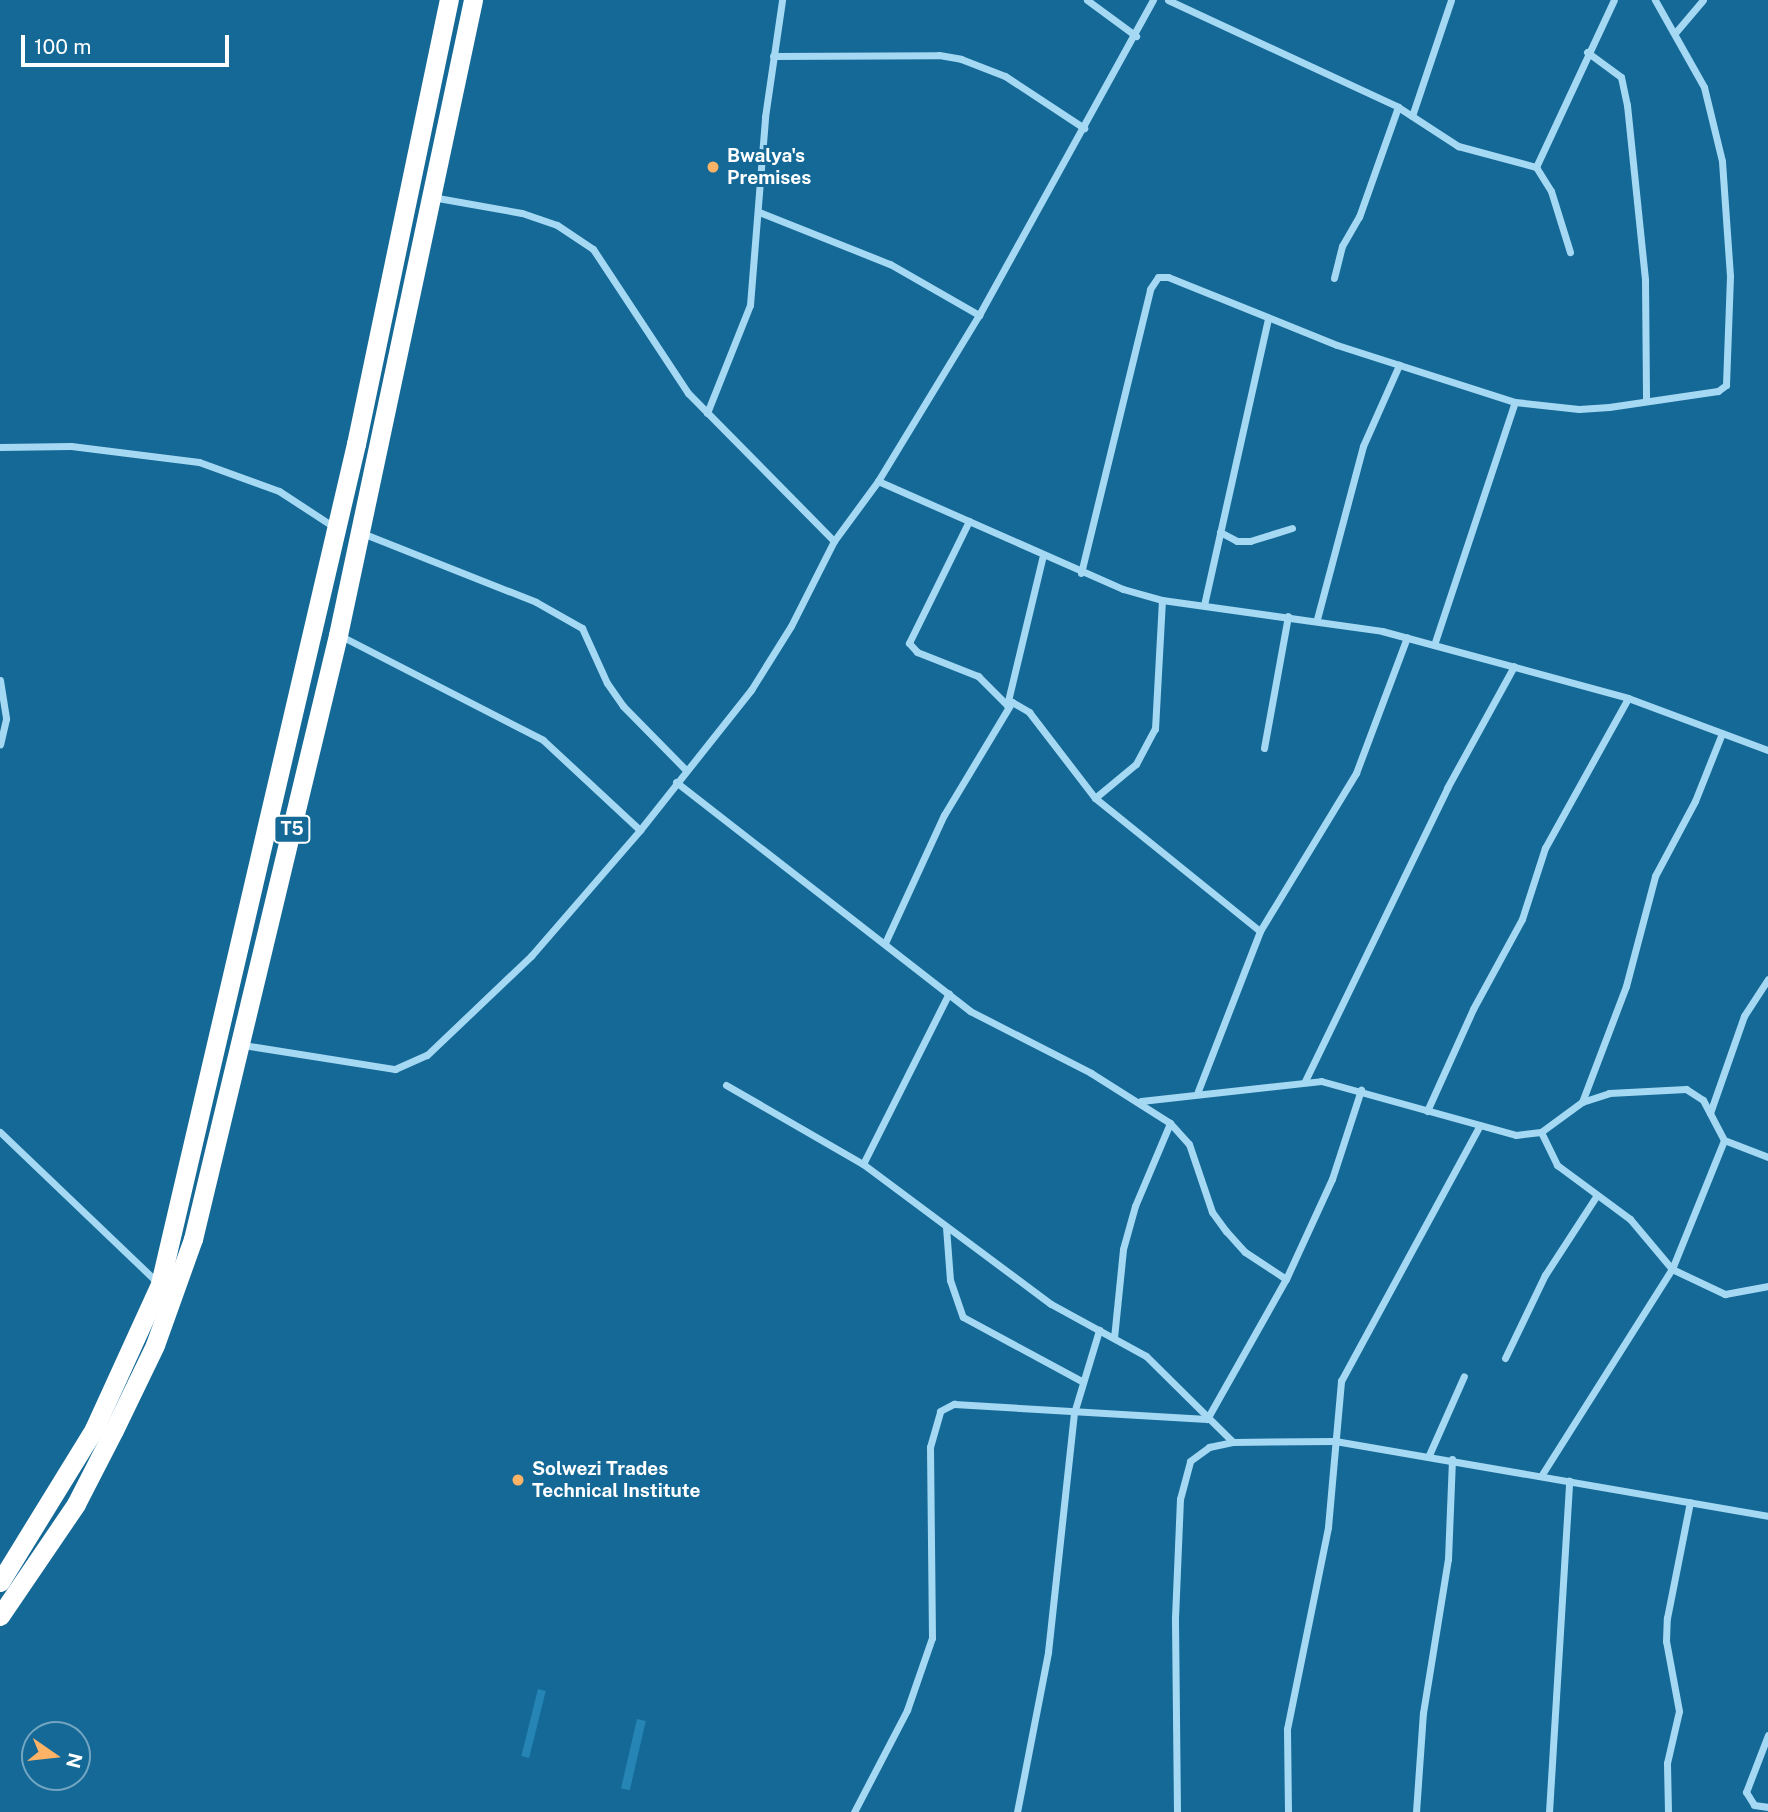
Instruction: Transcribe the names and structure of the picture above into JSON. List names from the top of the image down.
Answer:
{
  "streets": {
    "highway": ["T5"]
  },
  "places": ["Bwalya's Premises", "Solwezi Trades Technical Institute"],
  "scale_bar": "100 m",
  "north": "right"
}
